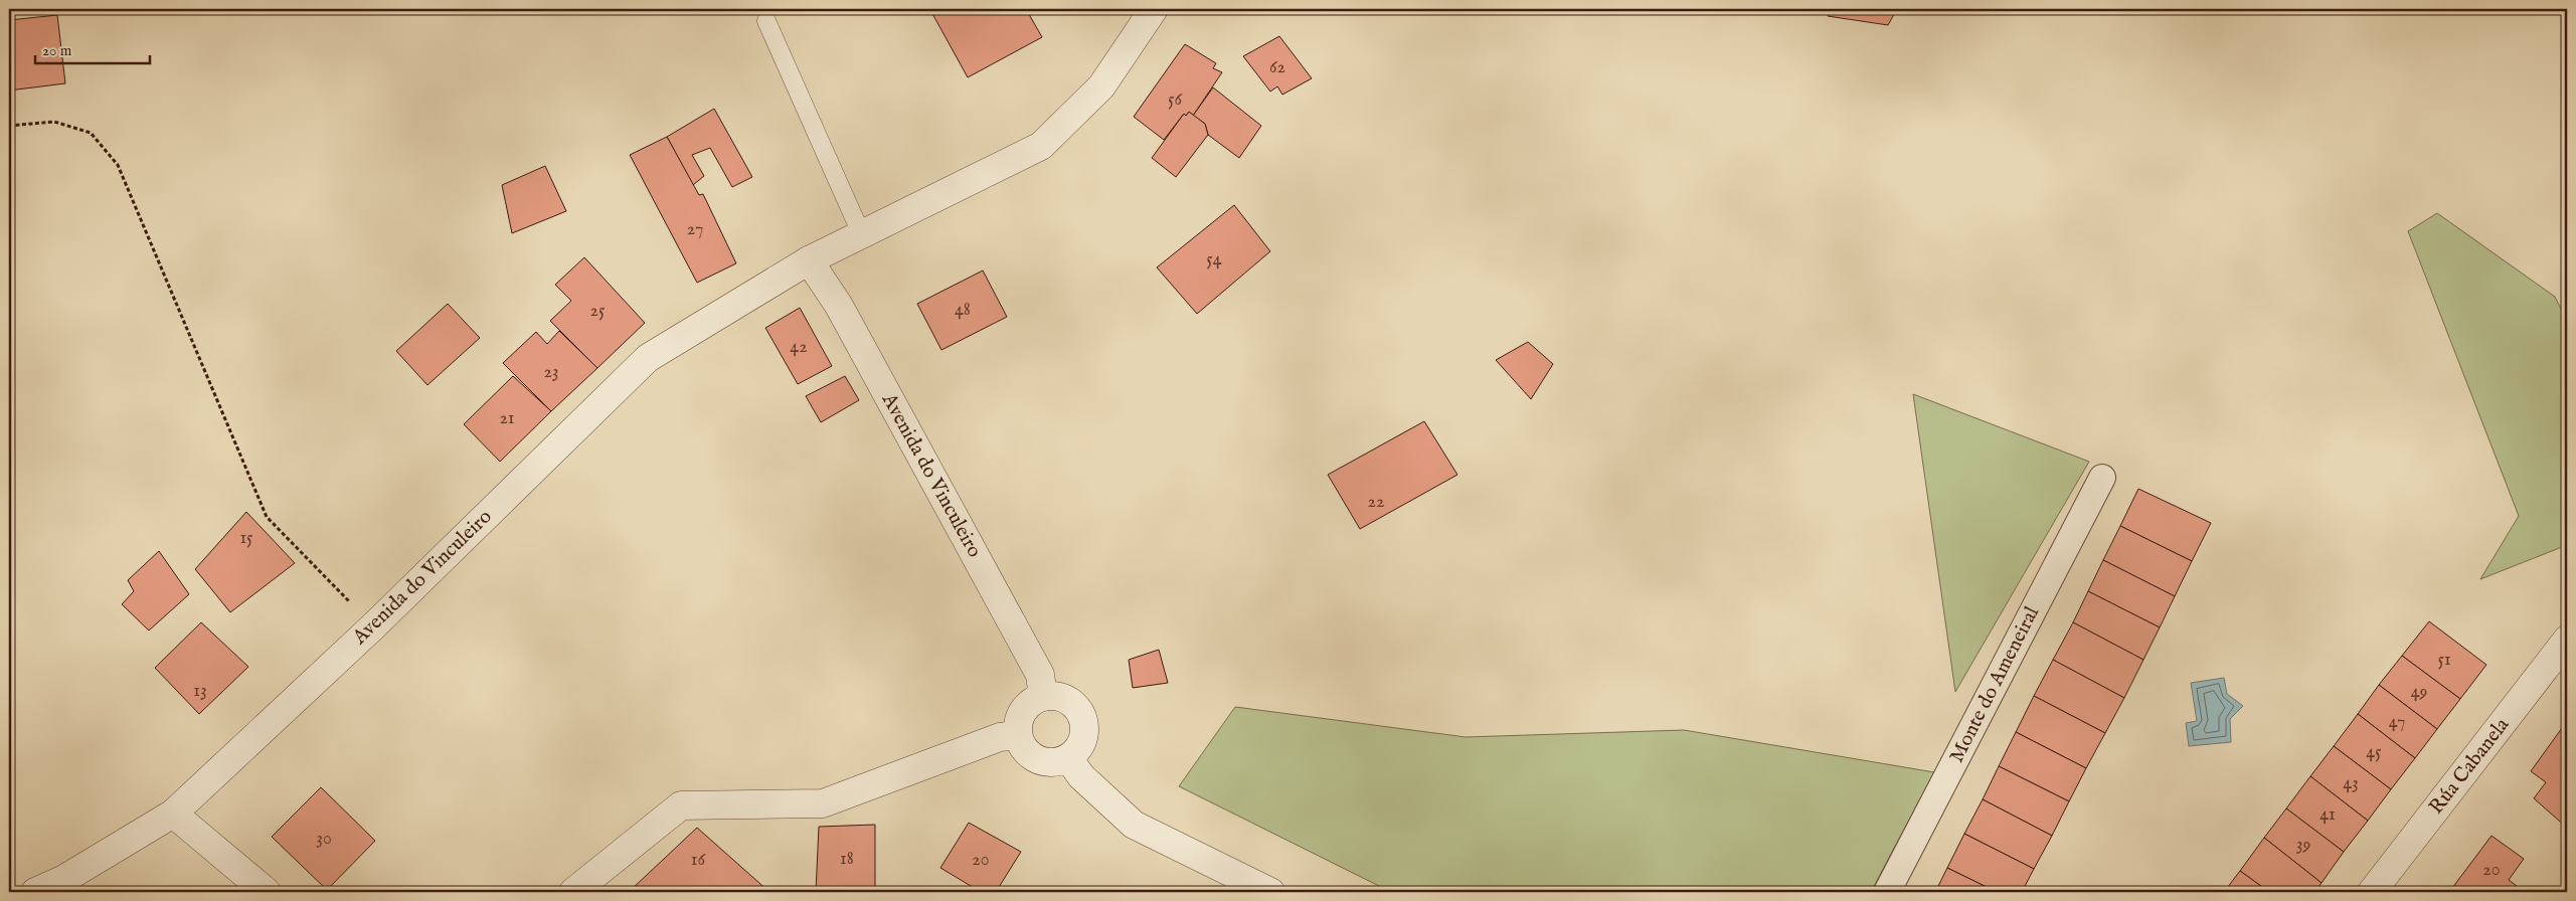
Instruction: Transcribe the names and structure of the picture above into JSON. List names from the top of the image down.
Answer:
{
  "streets": {
    "street": ["Avenida do Vinculeiro", "Monte do Ameneiral", "Rúa Cabanela"]
  },
  "house_numbers": [
    "62",
    "56",
    "27",
    "54",
    "48",
    "25",
    "42",
    "23",
    "21",
    "22",
    "15",
    "51",
    "13",
    "49",
    "47",
    "45",
    "43",
    "41",
    "30",
    "39",
    "18",
    "16",
    "20",
    "20"
  ],
  "scale_bar": "20 m"
}
